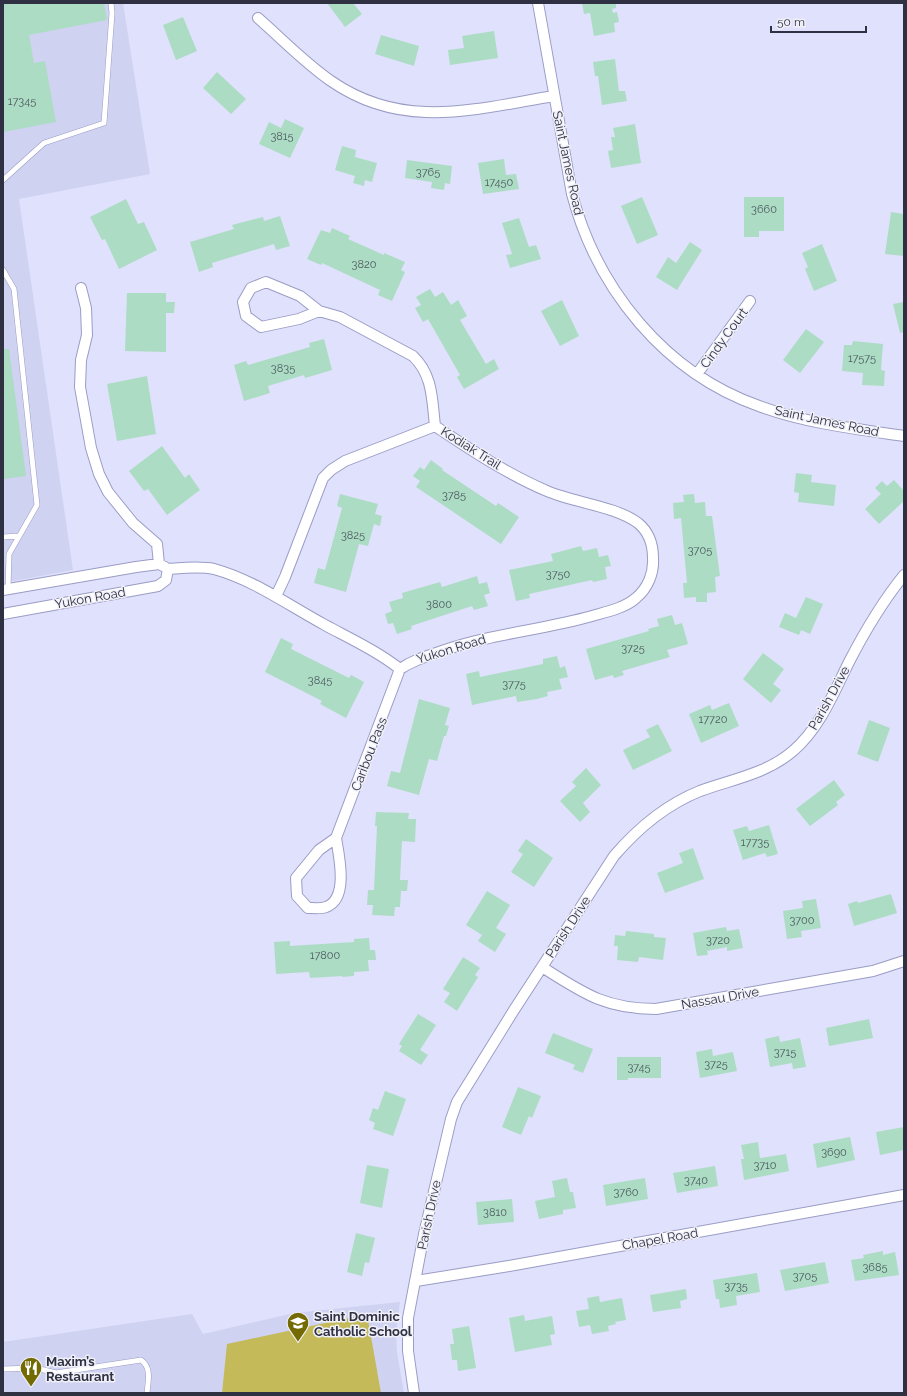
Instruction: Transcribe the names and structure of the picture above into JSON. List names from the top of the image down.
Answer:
{
  "streets": {
    "street": [
      "Saint James Road",
      "Cindy Court",
      "Kodiak Trail",
      "Yukon Road",
      "Parish Drive",
      "Caribou Pass",
      "Nassau Drive",
      "Chapel Road"
    ]
  },
  "crossings": [
    ["Saint James Road", "Cindy Court"],
    ["Kodiak Trail", "Yukon Road"],
    ["Yukon Road", "Caribou Pass"],
    ["Parish Drive", "Nassau Drive"],
    ["Parish Drive", "Chapel Road"]
  ],
  "places": {
    "school or university": ["Saint Dominic Catholic School"],
    "restaurant": ["Maxim’s Restaurant"]
  },
  "house_numbers": [
    "17345",
    "3815",
    "3765",
    "17450",
    "3660",
    "3820",
    "17575",
    "3835",
    "3785",
    "3825",
    "3705",
    "3750",
    "3800",
    "3725",
    "3845",
    "3775",
    "17720",
    "17735",
    "3700",
    "3720",
    "17800",
    "3715",
    "3725",
    "3745",
    "3690",
    "3710",
    "3740",
    "3760",
    "3810",
    "3685",
    "3705",
    "3735"
  ],
  "scale_bar": "50 m"
}
